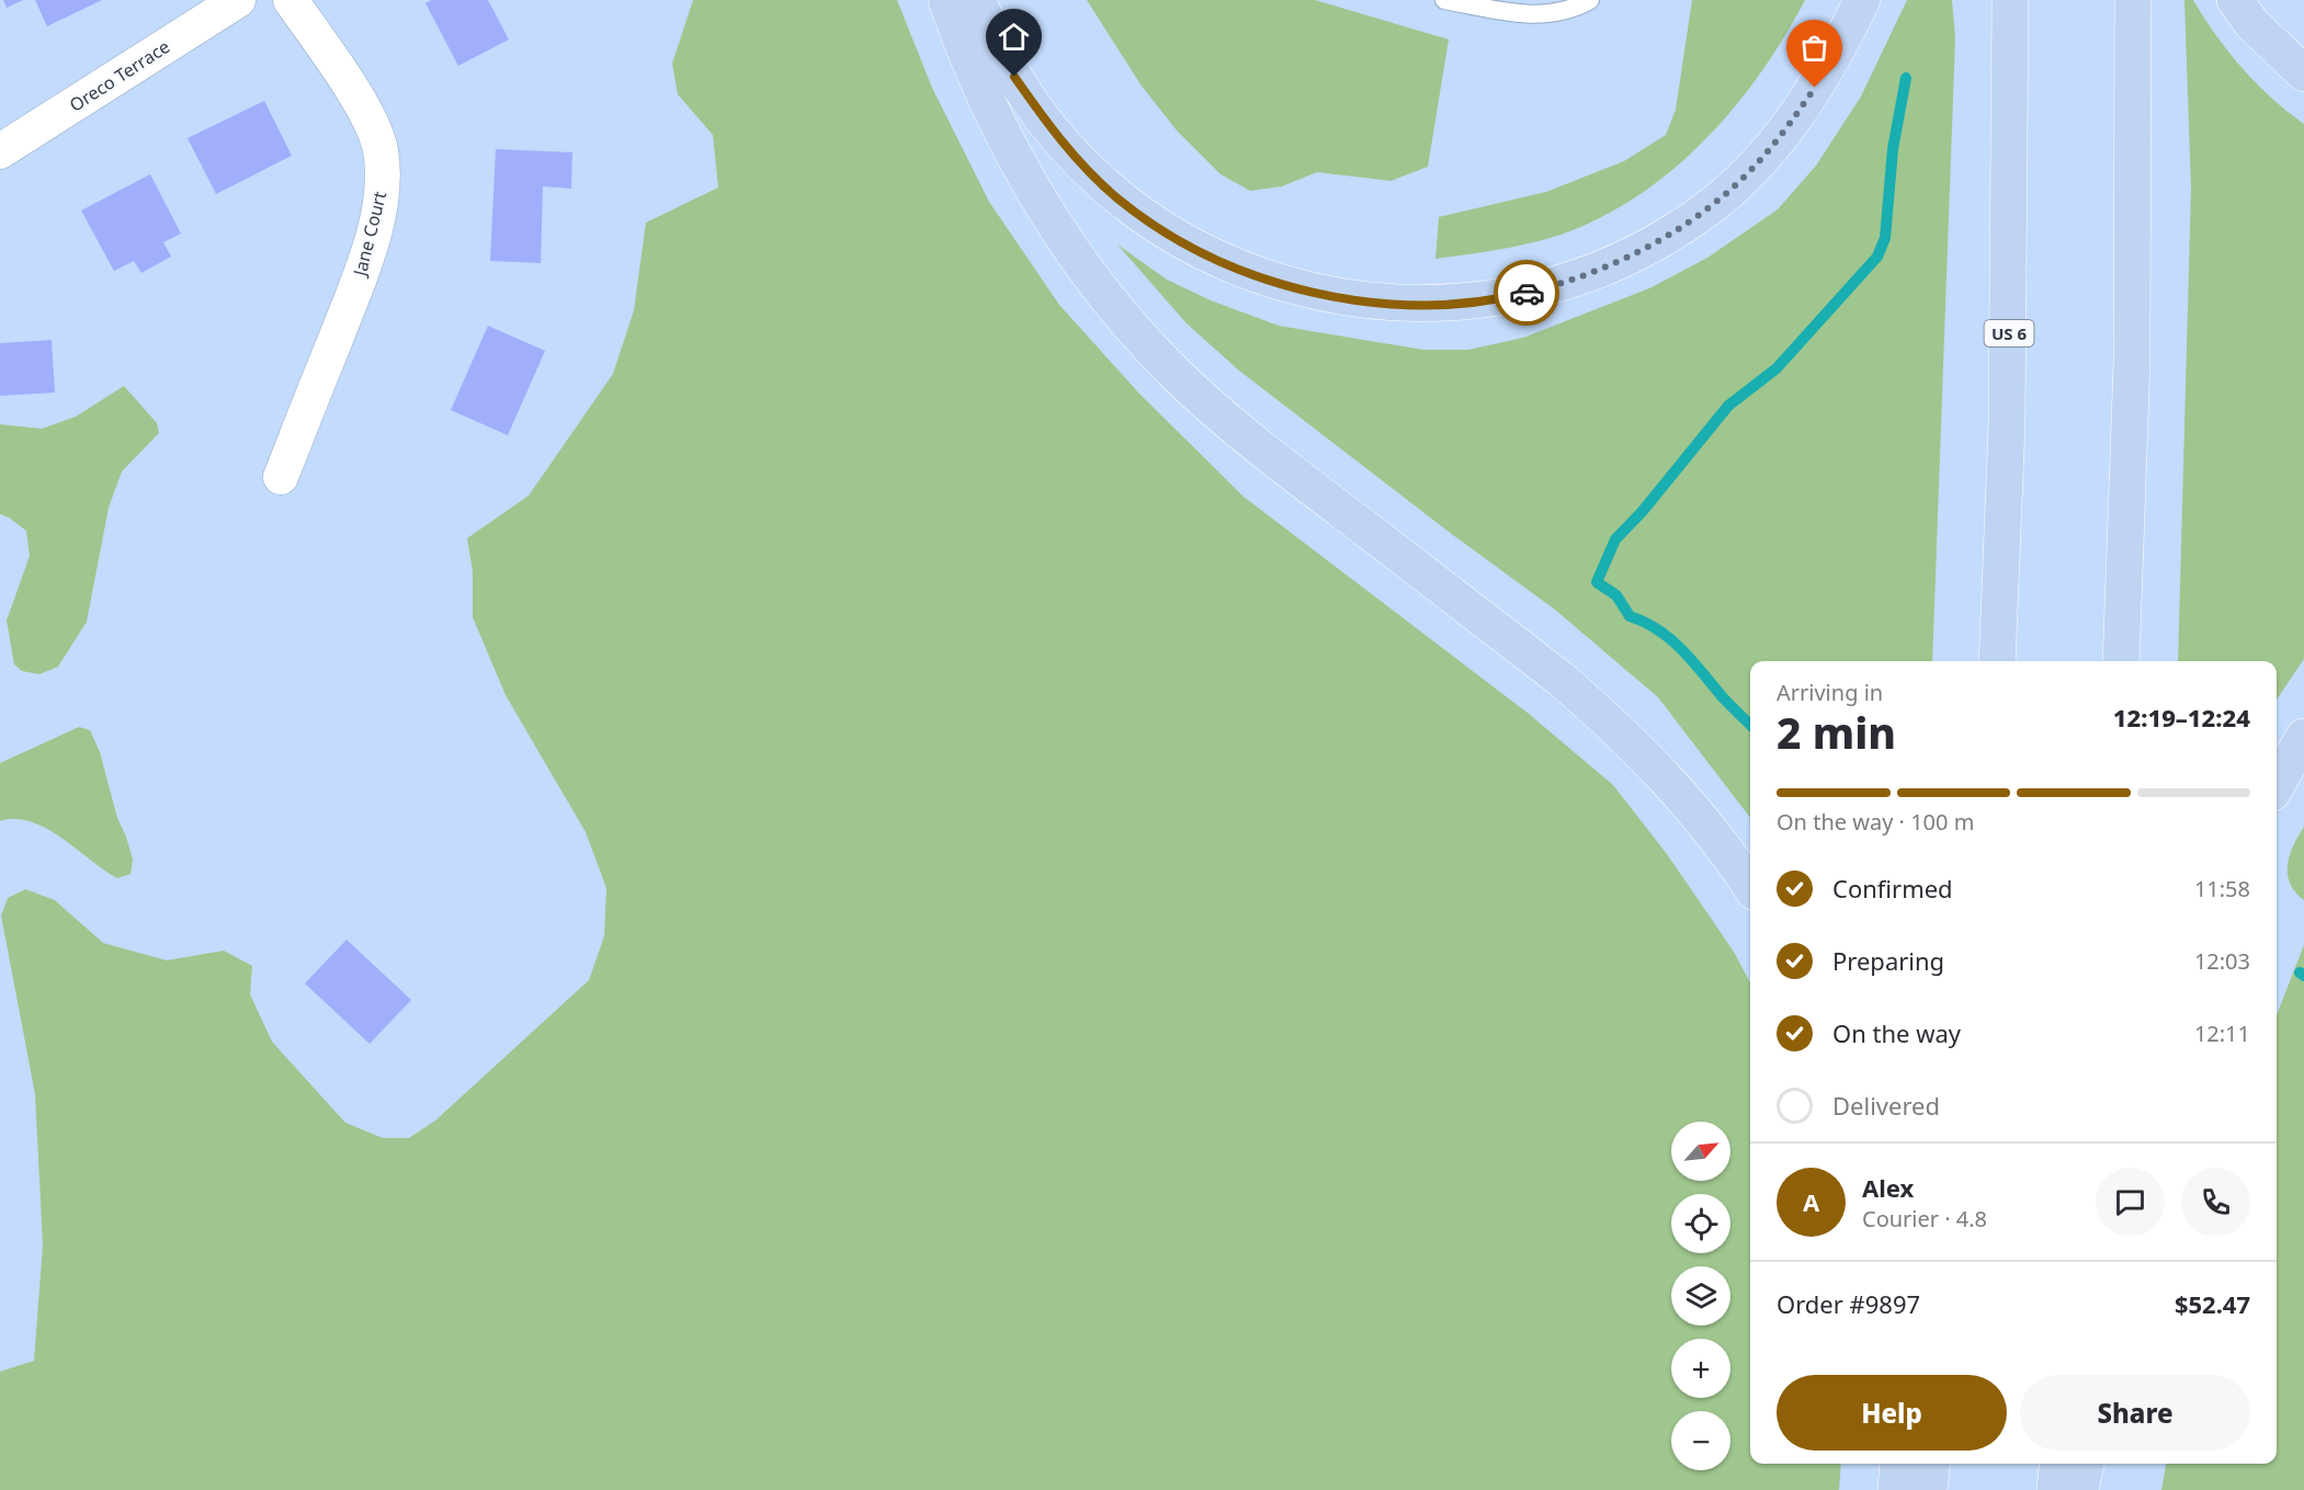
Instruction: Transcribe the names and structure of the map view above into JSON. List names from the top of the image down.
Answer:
{
  "streets": {
    "highway": ["US 6"],
    "street": ["Oreco Terrace", "Jane Court"]
  },
  "north": "top right",
  "page": {
    "heading": ["2 min", "Arriving in", "12:19–12:24"],
    "panel": [
      "Alex",
      "Courier · 4.8",
      "Order #9897",
      "$52.47"
    ],
    "bar": "On the way · 100 m",
    "list": [
      ["Confirmed", "11:58"],
      ["Preparing", "12:03"],
      ["On the way", "12:11"],
      "Delivered"
    ],
    "map_buttons": ["+", "−"],
    "round": "A",
    "buttons": ["Help", "Share"]
  }
}
